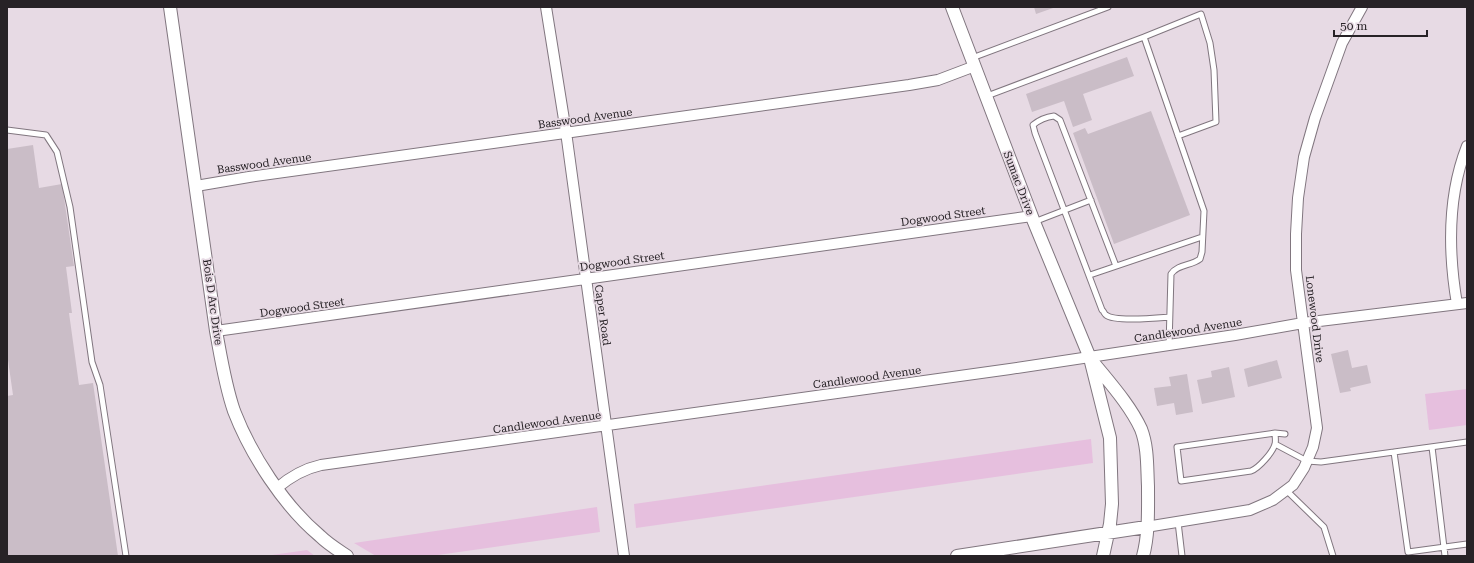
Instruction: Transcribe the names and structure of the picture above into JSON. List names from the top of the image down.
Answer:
{
  "streets": {
    "street": [
      "Basswood Avenue",
      "Sumac Drive",
      "Dogwood Street",
      "Bois D Arc Drive",
      "Caper Road",
      "Lonewood Drive",
      "Candlewood Avenue"
    ]
  },
  "crossings": [
    ["Basswood Avenue", "Sumac Drive"],
    ["Basswood Avenue", "Bois D Arc Drive"],
    ["Basswood Avenue", "Caper Road"],
    ["Sumac Drive", "Dogwood Street"],
    ["Sumac Drive", "Lonewood Drive"],
    ["Sumac Drive", "Candlewood Avenue"],
    ["Dogwood Street", "Bois D Arc Drive"],
    ["Dogwood Street", "Caper Road"],
    ["Bois D Arc Drive", "Candlewood Avenue"],
    ["Caper Road", "Candlewood Avenue"],
    ["Lonewood Drive", "Candlewood Avenue"]
  ],
  "scale_bar": "50 m"
}
